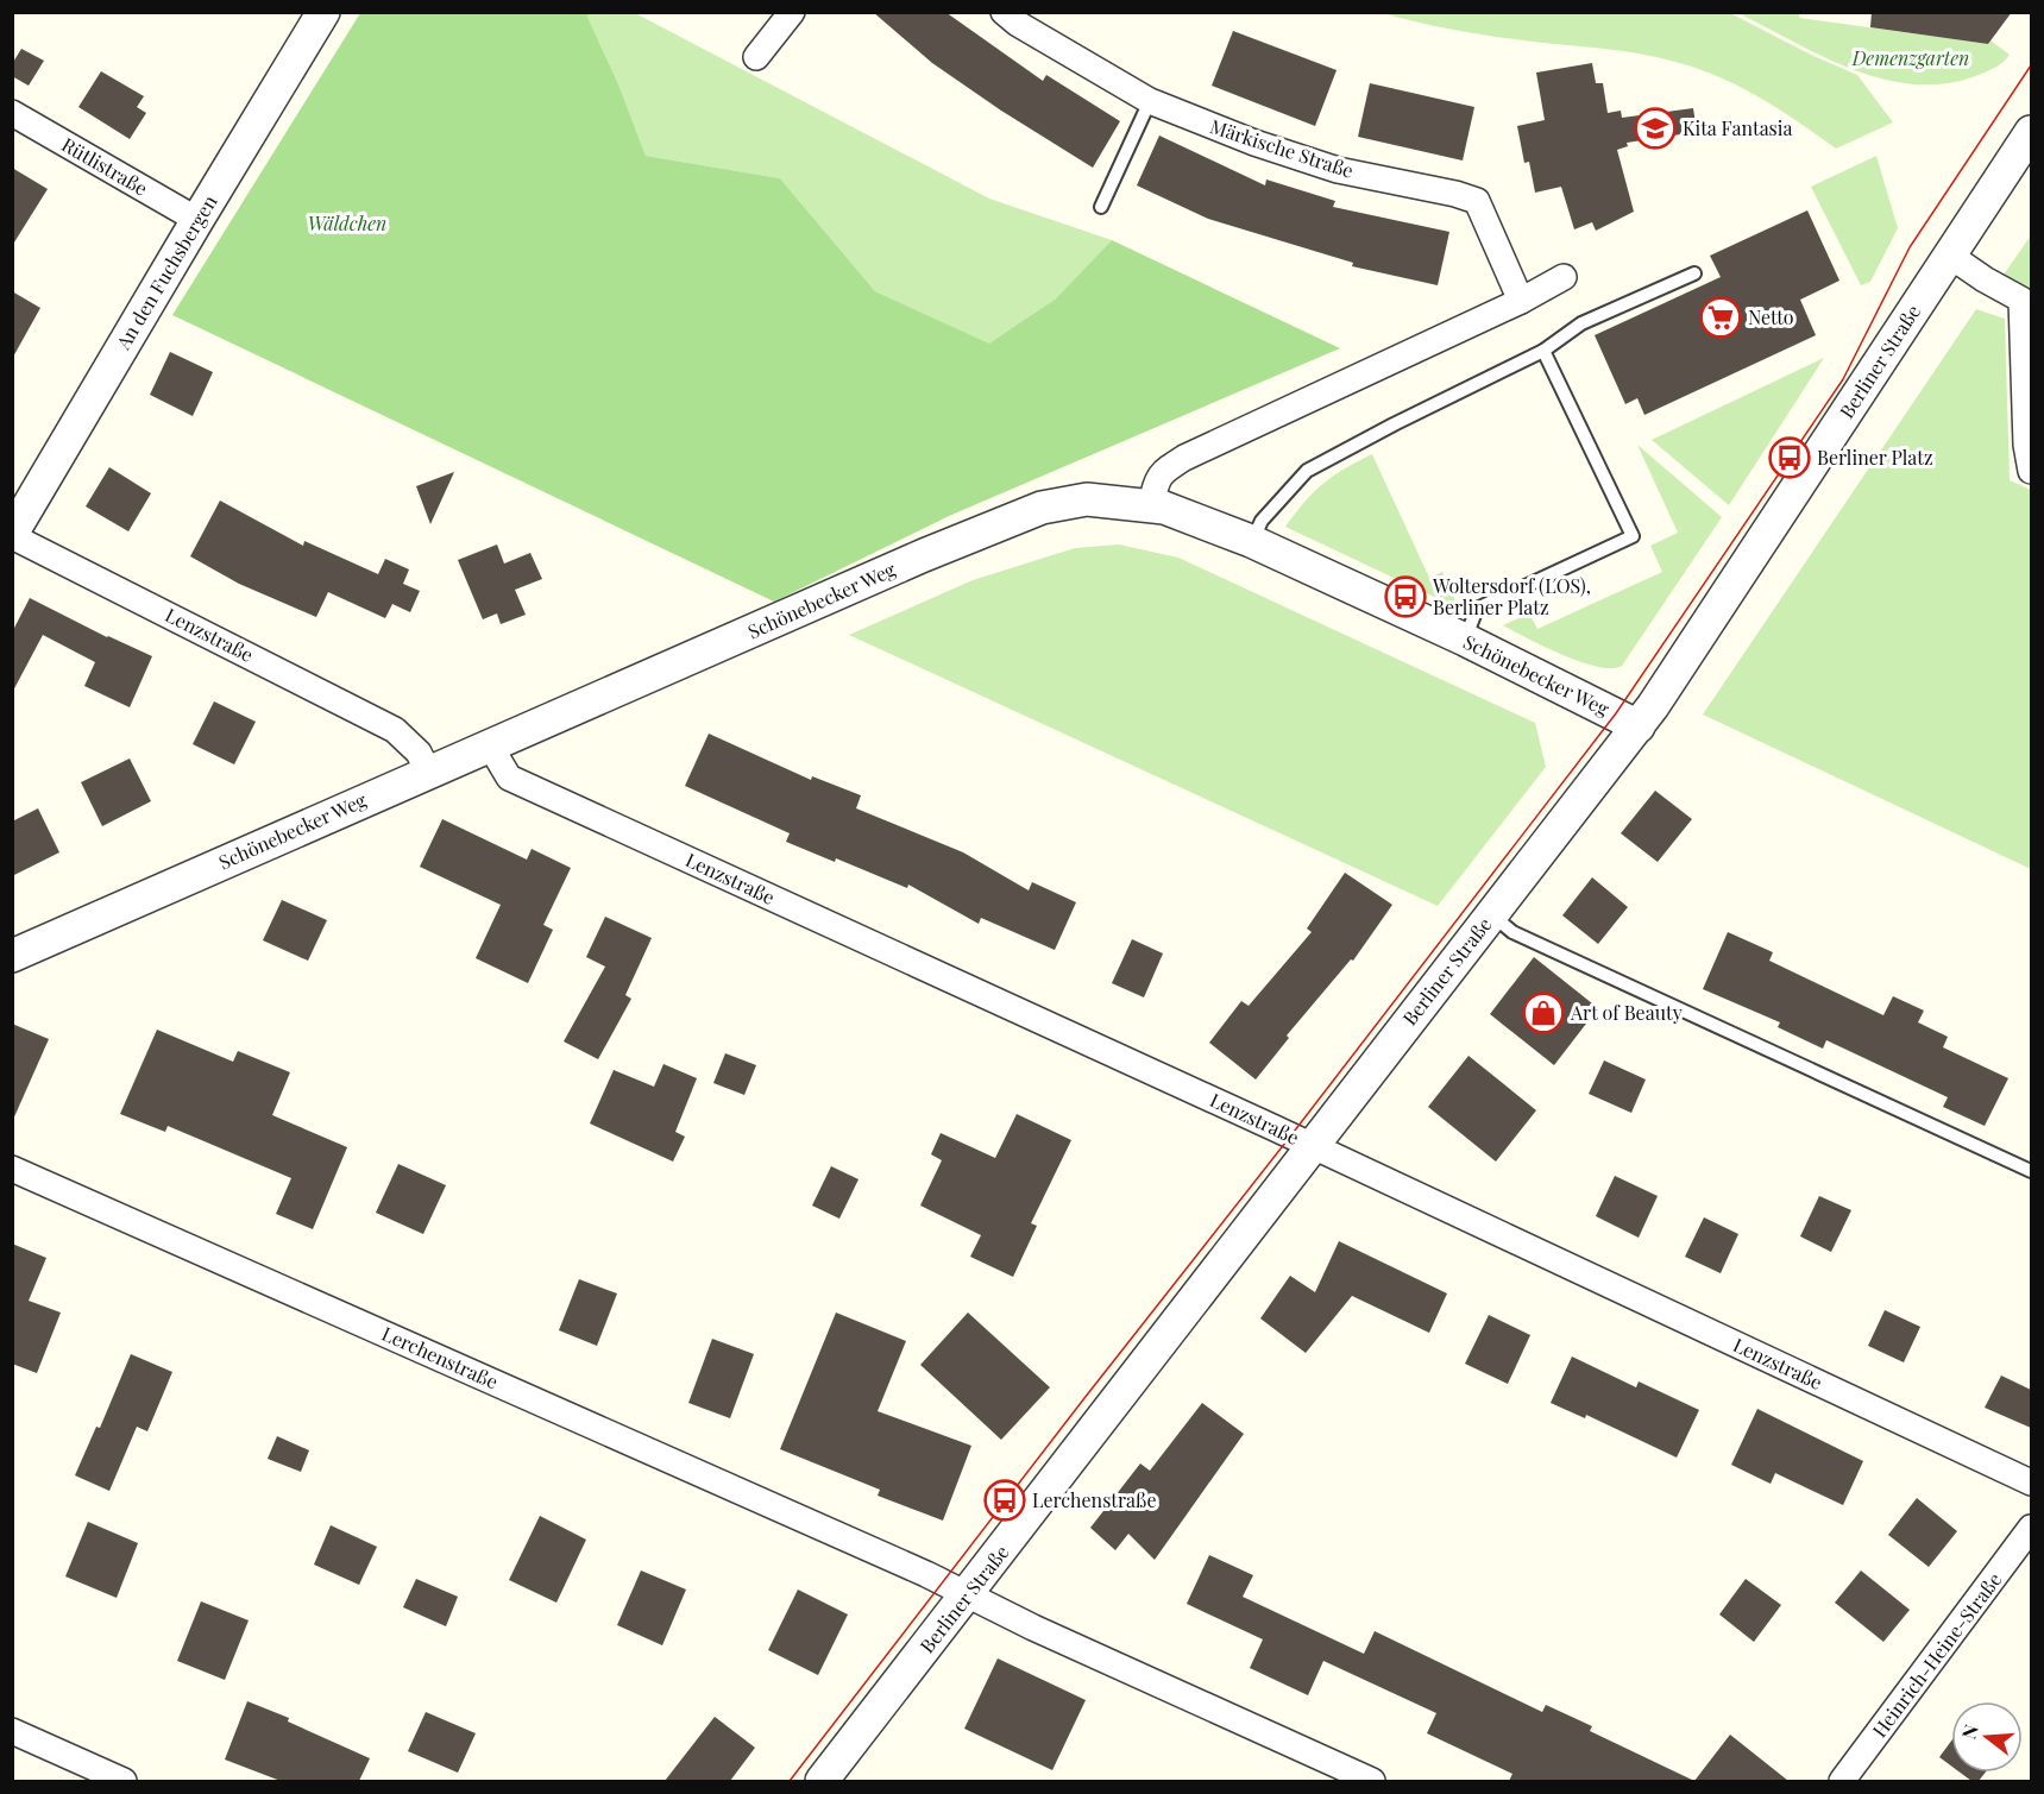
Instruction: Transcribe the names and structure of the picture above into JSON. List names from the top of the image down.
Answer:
{
  "streets": {
    "street": [
      "Märkische Straße",
      "Rütlistraße",
      "An den Fuchsbergen",
      "Berliner Straße",
      "Schönebecker Weg",
      "Lenzstraße",
      "Lerchenstraße",
      "Heinrich-Heine-Straße"
    ]
  },
  "crossings": [
    ["Rütlistraße", "An den Fuchsbergen"],
    ["An den Fuchsbergen", "Lenzstraße"],
    ["Berliner Straße", "Schönebecker Weg"],
    ["Berliner Straße", "Lenzstraße"],
    ["Berliner Straße", "Lerchenstraße"],
    ["Schönebecker Weg", "Lenzstraße"]
  ],
  "parks": ["Demenzgarten", "Wäldchen"],
  "places": {
    "school or university": ["Kita Fantasia"],
    "supermarket": ["Netto"],
    "bus stop": ["Berliner Platz", "Woltersdorf (LOS), Berliner Platz", "Lerchenstraße"],
    "shop": ["Art of Beauty"]
  },
  "north": "left"
}
